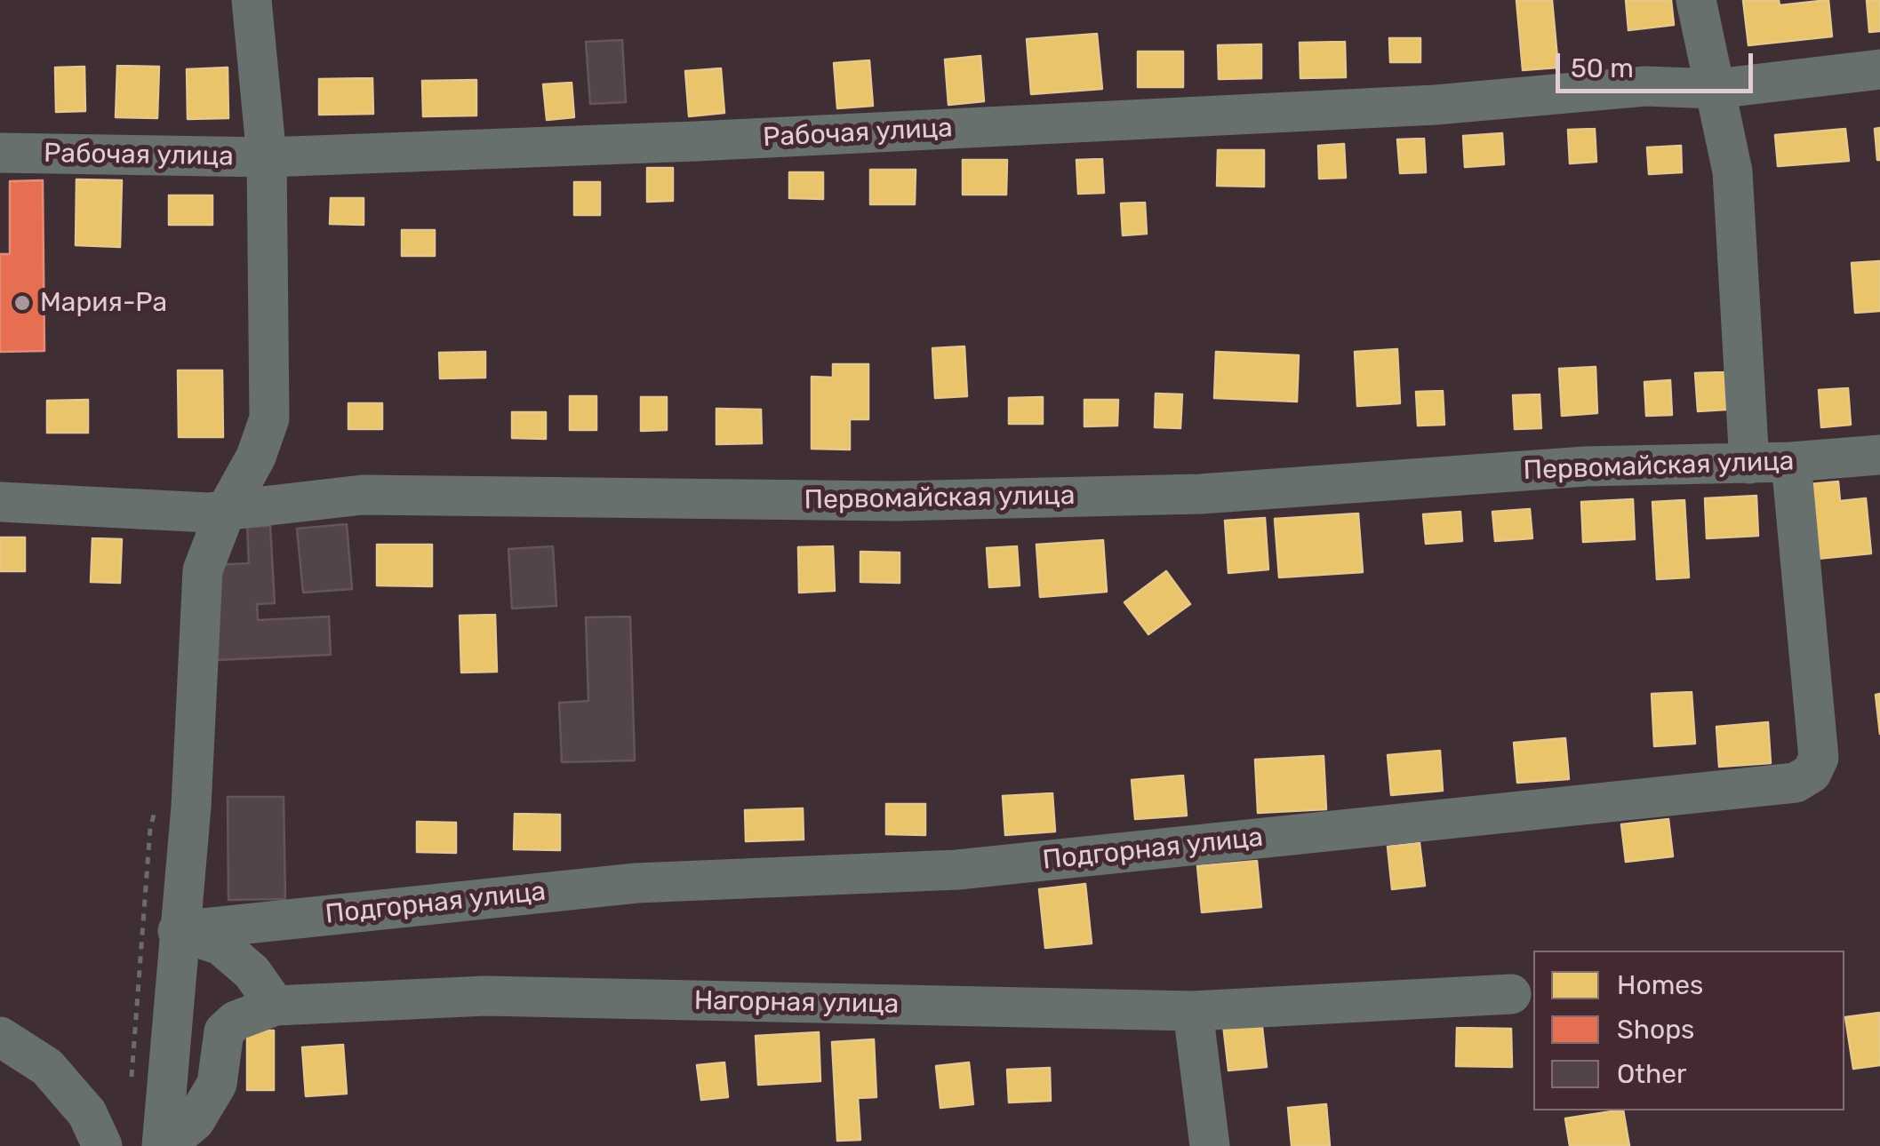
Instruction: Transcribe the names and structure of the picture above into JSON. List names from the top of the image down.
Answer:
{
  "streets": {
    "street": [
      "Рабочая улица",
      "Первомайская улица",
      "Подгорная улица",
      "Нагорная улица"
    ]
  },
  "crossings": [
    ["Первомайская улица", "Подгорная улица"]
  ],
  "places": ["Мария-Ра"],
  "legend": ["Homes", "Shops", "Other"],
  "scale_bar": "50 m"
}
